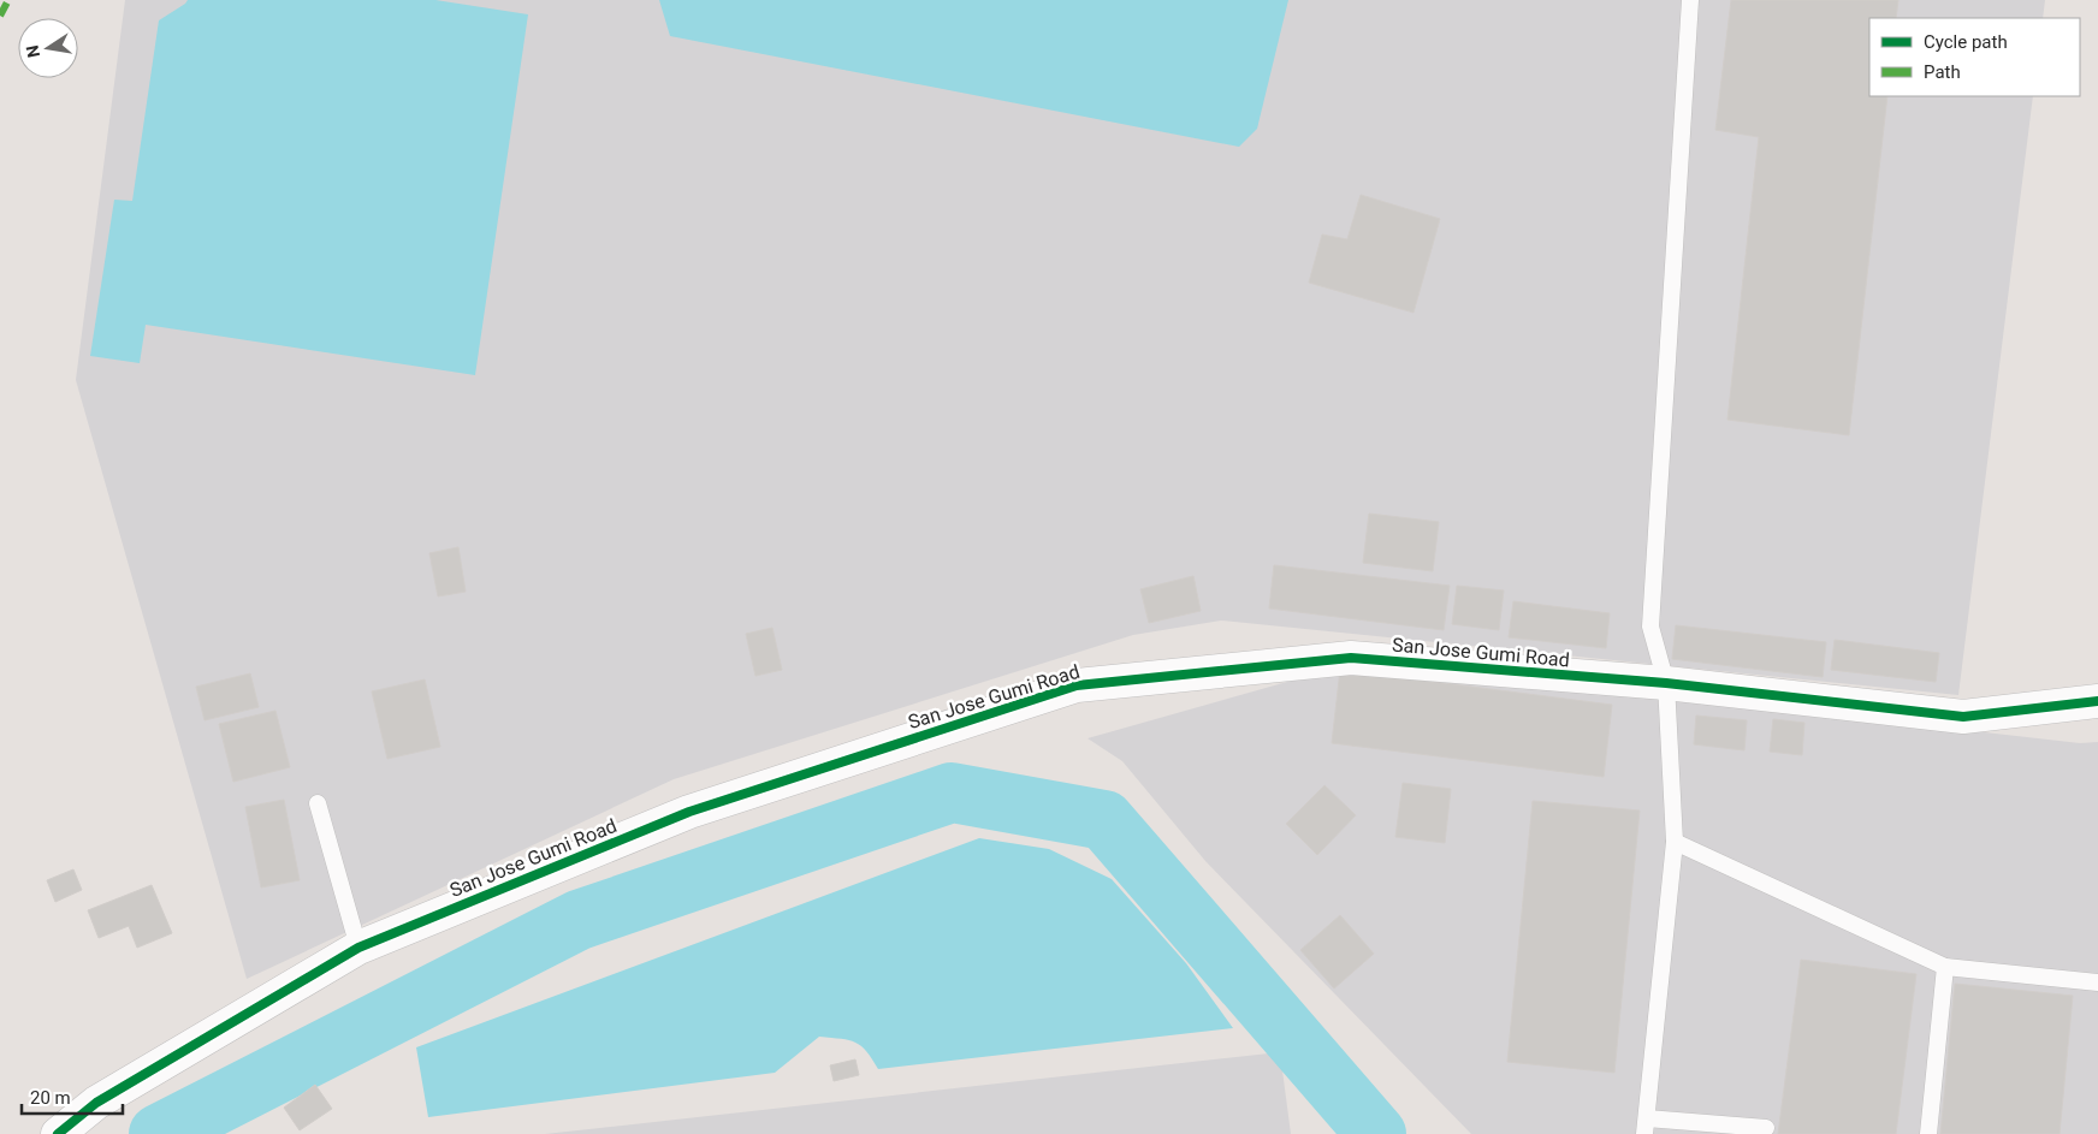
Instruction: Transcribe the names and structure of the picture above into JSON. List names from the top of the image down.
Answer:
{
  "streets": {
    "street": ["San Jose Gumi Road"]
  },
  "legend": ["Cycle path", "Path"],
  "scale_bar": "20 m",
  "north": "left"
}
